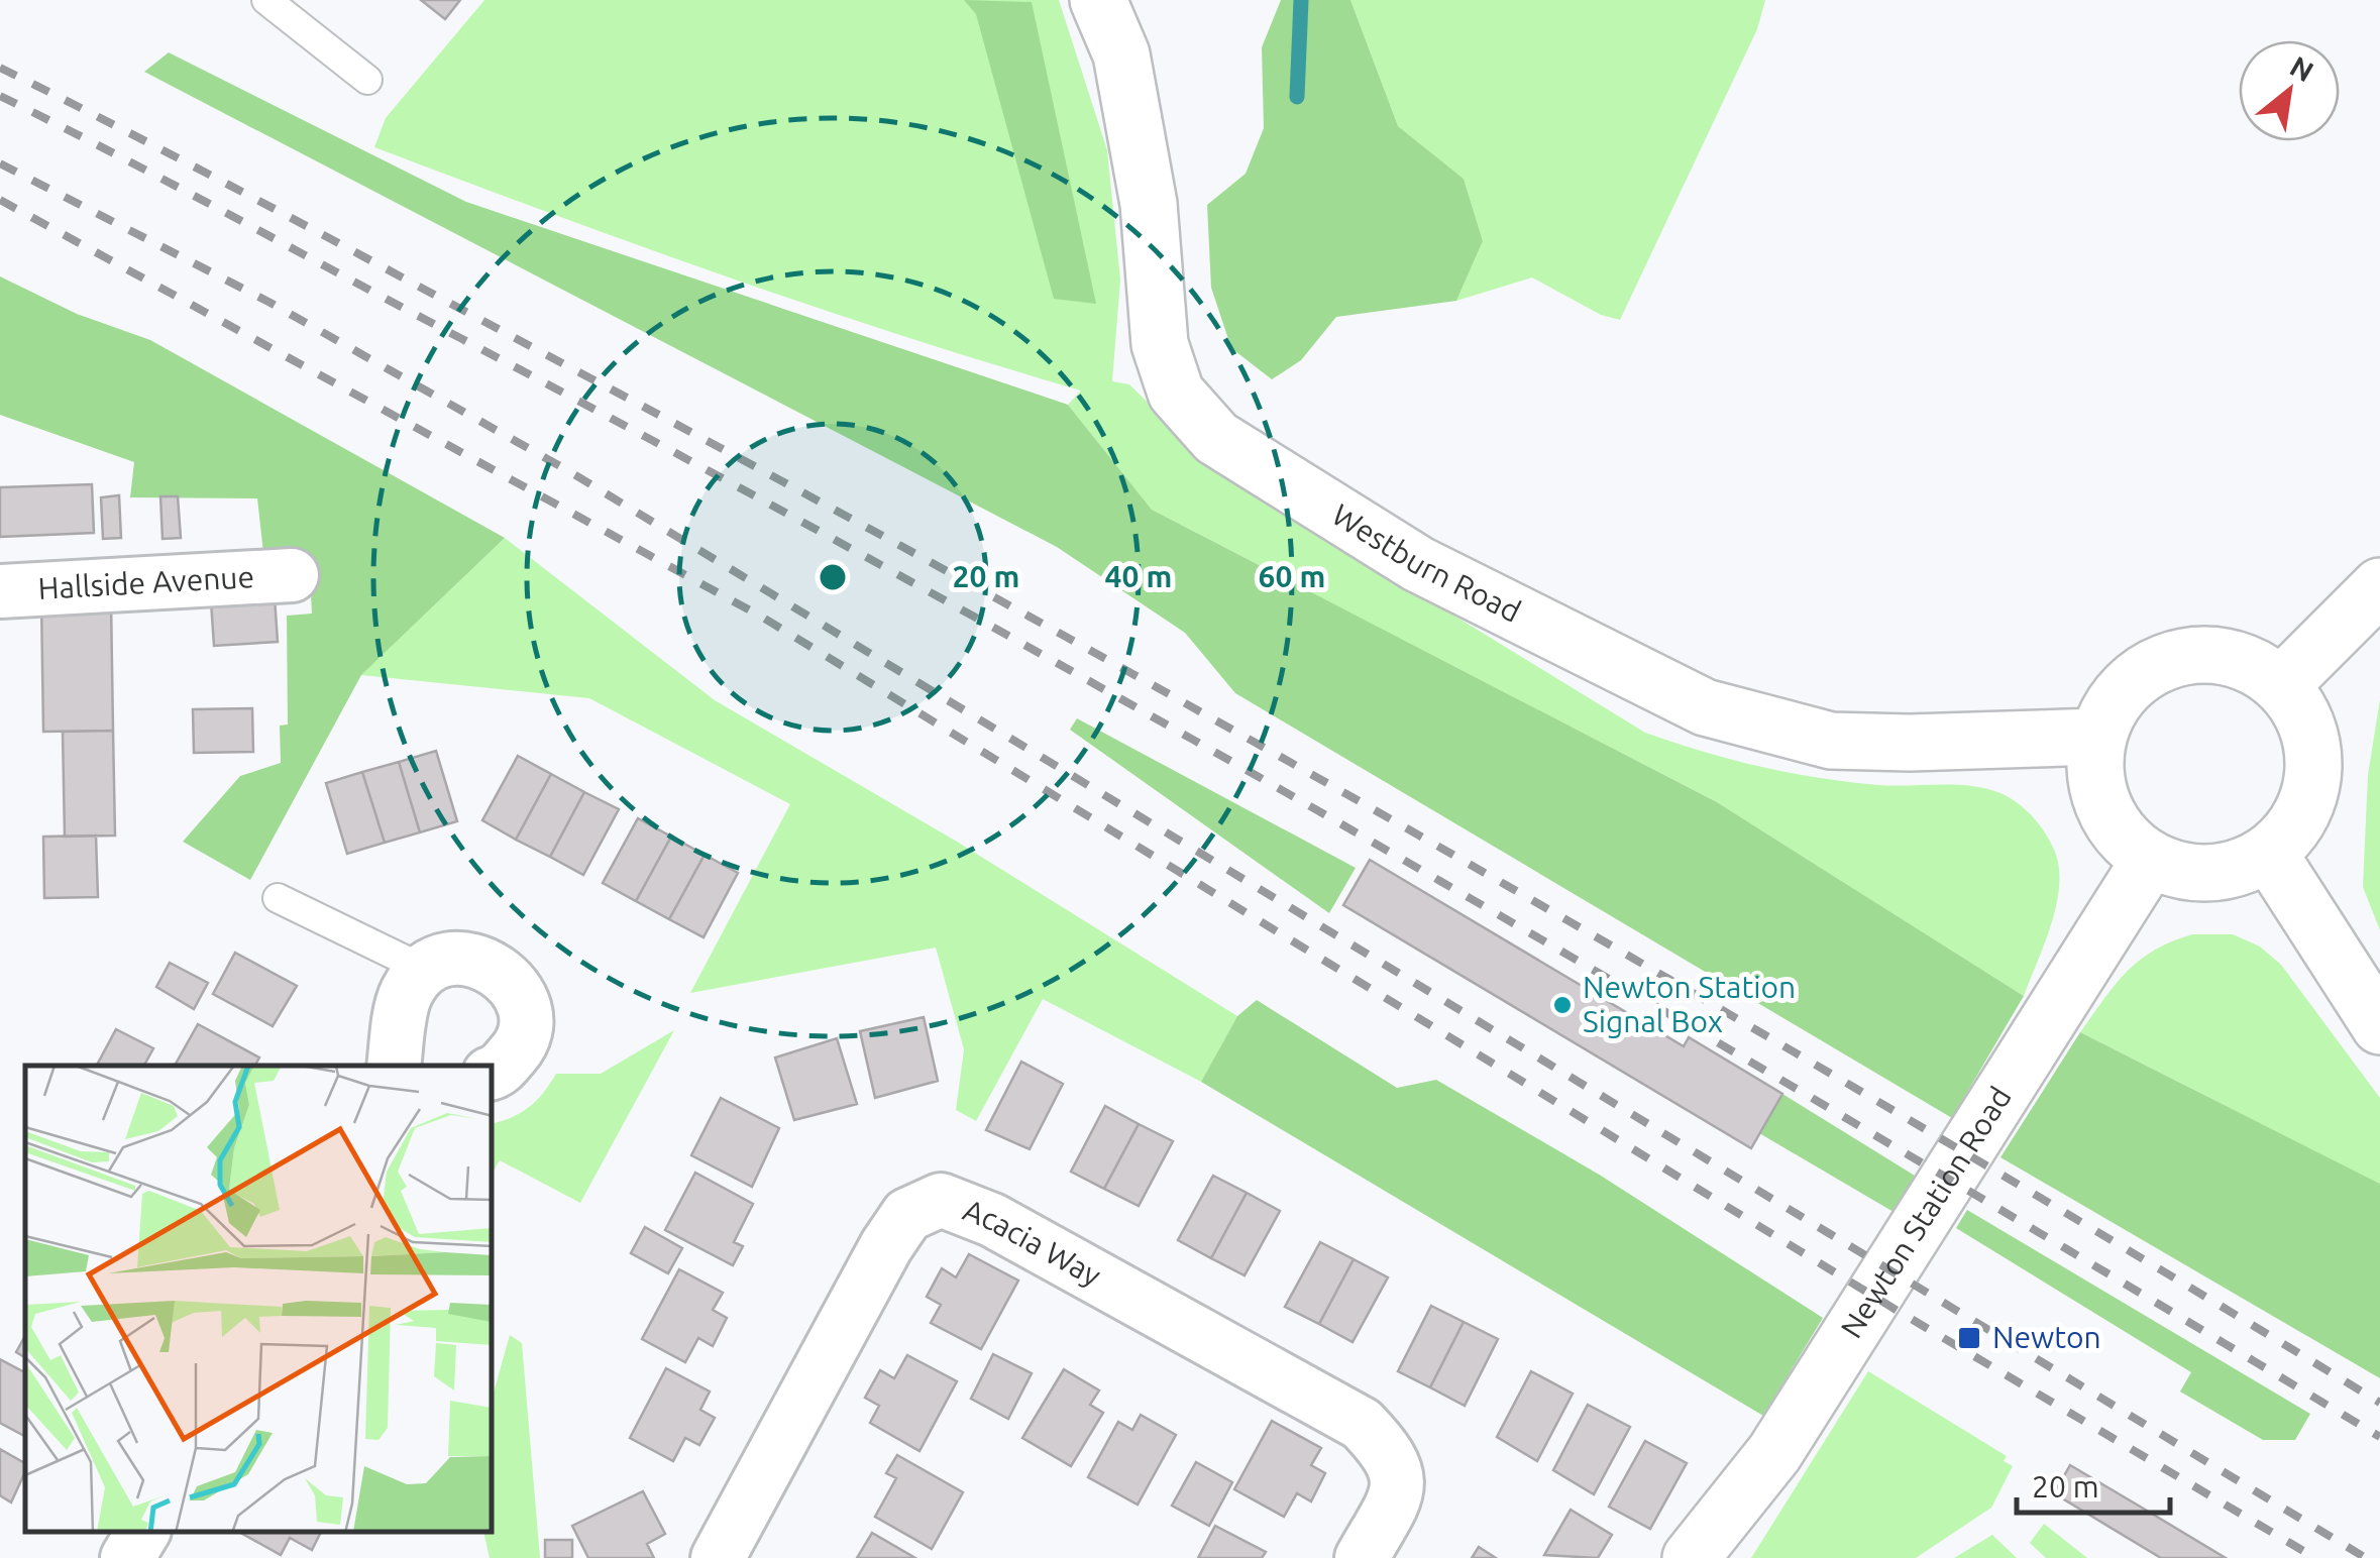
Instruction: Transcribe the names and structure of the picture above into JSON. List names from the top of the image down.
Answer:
{
  "streets": {
    "street": [
      "Westburn Road",
      "Hallside Avenue",
      "Newton Station Road",
      "Acacia Way"
    ]
  },
  "crossings": [
    ["Westburn Road", "Newton Station Road"]
  ],
  "places": {
    "other": ["Newton Station Signal Box"],
    "transit": ["Newton"]
  },
  "scale_bar": "20 m",
  "north": "top right",
  "rings": ["20 m", "40 m", "60 m"]
}
